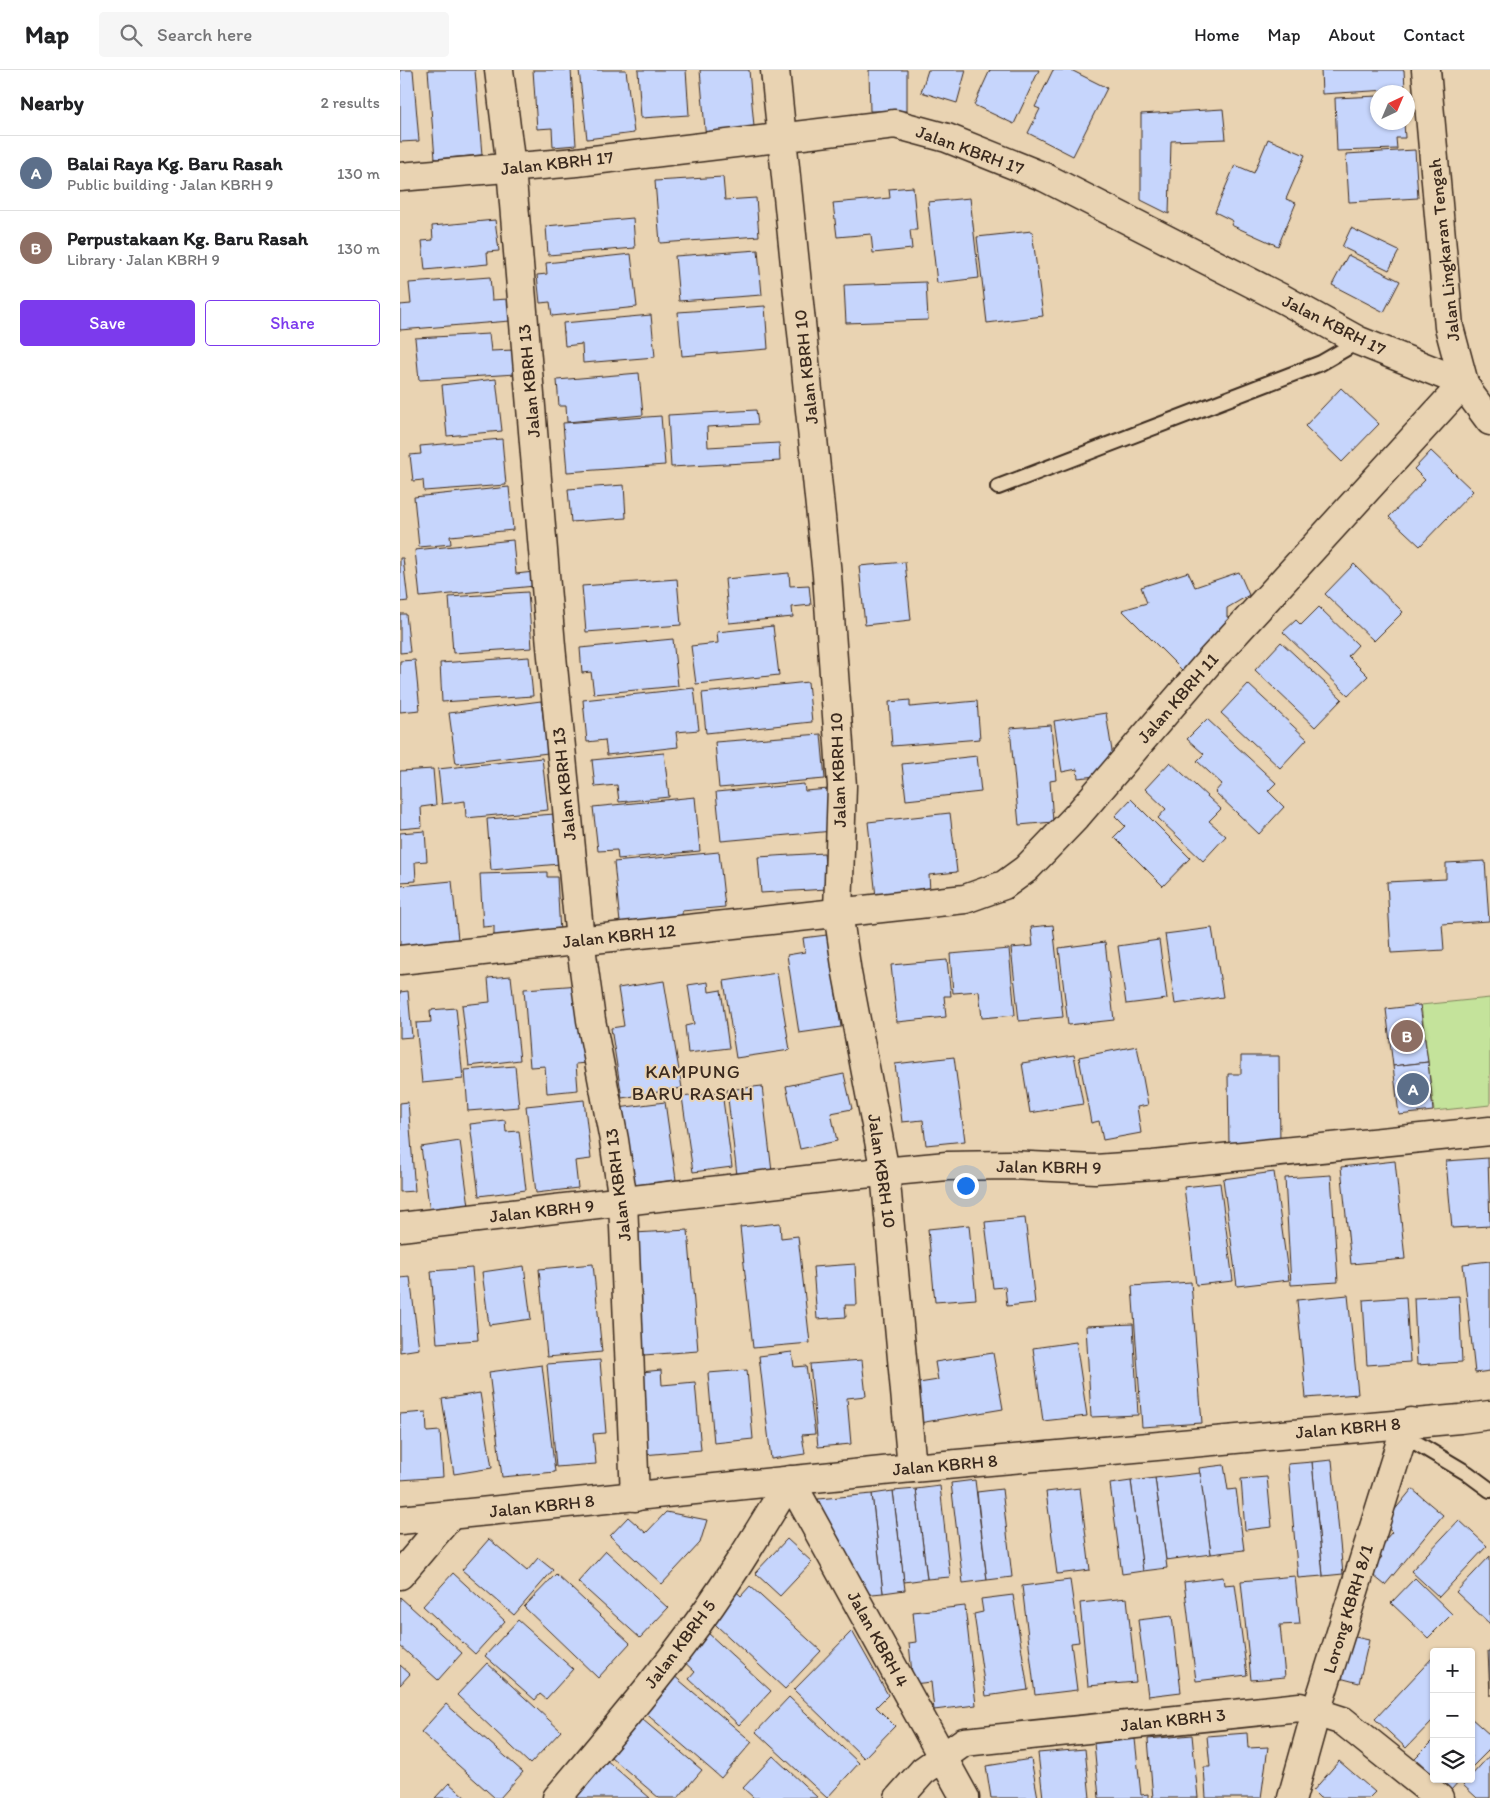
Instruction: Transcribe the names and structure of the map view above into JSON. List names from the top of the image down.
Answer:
{
  "streets": {
    "street": [
      "Jalan KBRH 17",
      "Jalan Lingkaran Tengah",
      "Jalan KBRH 10",
      "Jalan KBRH 13",
      "Jalan KBRH 11",
      "Jalan KBRH 12",
      "Jalan KBRH 9",
      "Jalan KBRH 8",
      "Lorong KBRH 8/1",
      "Jalan KBRH 4",
      "Jalan KBRH 5",
      "Jalan KBRH 3"
    ]
  },
  "crossings": [
    ["Jalan KBRH 17", "Jalan Lingkaran Tengah"],
    ["Jalan KBRH 17", "Jalan KBRH 10"],
    ["Jalan KBRH 17", "Jalan KBRH 13"],
    ["Jalan KBRH 17", "Jalan KBRH 11"],
    ["Jalan Lingkaran Tengah", "Jalan KBRH 11"],
    ["Jalan KBRH 10", "Jalan KBRH 11"],
    ["Jalan KBRH 10", "Jalan KBRH 12"],
    ["Jalan KBRH 10", "Jalan KBRH 9"],
    ["Jalan KBRH 10", "Jalan KBRH 8"],
    ["Jalan KBRH 13", "Jalan KBRH 12"],
    ["Jalan KBRH 13", "Jalan KBRH 9"],
    ["Jalan KBRH 13", "Jalan KBRH 8"],
    ["Jalan KBRH 11", "Jalan KBRH 12"],
    ["Jalan KBRH 8", "Lorong KBRH 8/1"],
    ["Jalan KBRH 8", "Jalan KBRH 4"],
    ["Jalan KBRH 8", "Jalan KBRH 5"],
    ["Lorong KBRH 8/1", "Jalan KBRH 3"],
    ["Jalan KBRH 4", "Jalan KBRH 5"],
    ["Jalan KBRH 4", "Jalan KBRH 3"]
  ],
  "districts": ["KAMPUNG BARU RASAH"],
  "north": "top right",
  "page": {
    "header": "Map",
    "search": "Search here",
    "nav": [
      "Home",
      "Map",
      "About",
      "Contact"
    ],
    "heading": ["Nearby", "2 results"],
    "list": [
      {
        "mark": "A",
        "name": "Balai Raya Kg. Baru Rasah",
        "note": "Public building · Jalan KBRH 9",
        "value": "130 m"
      },
      {
        "mark": "B",
        "name": "Perpustakaan Kg. Baru Rasah",
        "note": "Library · Jalan KBRH 9",
        "value": "130 m"
      }
    ],
    "buttons": ["Save", "Share"],
    "pins": ["B", "A"],
    "map_buttons": ["+", "−"]
  }
}
